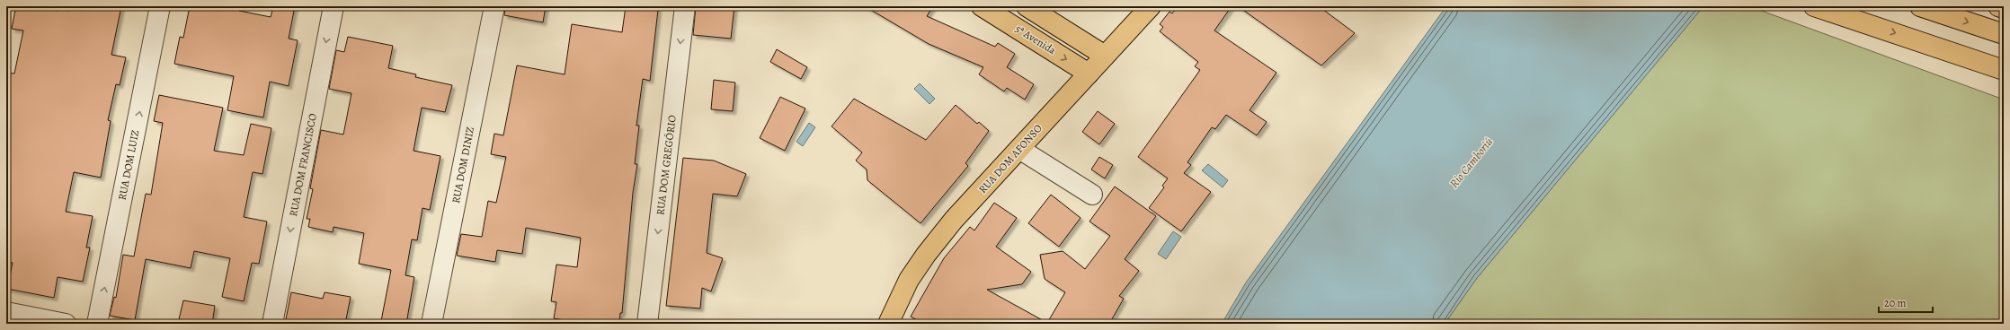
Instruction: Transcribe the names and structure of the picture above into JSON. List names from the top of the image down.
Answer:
{
  "streets": {
    "main road": ["5ª Avenida", "RUA DOM AFONSO"],
    "street": [
      "RUA DOM LUIZ",
      "RUA DOM FRANCISCO",
      "RUA DOM DINIZ",
      "RUA DOM GREGÓRIO"
    ]
  },
  "crossings": [
    ["5ª Avenida", "RUA DOM AFONSO"]
  ],
  "one_way": ["RUA DOM LUIZ", "RUA DOM FRANCISCO", "RUA DOM GREGÓRIO"],
  "water": ["Rio Camboriú"],
  "scale_bar": "20 m"
}
